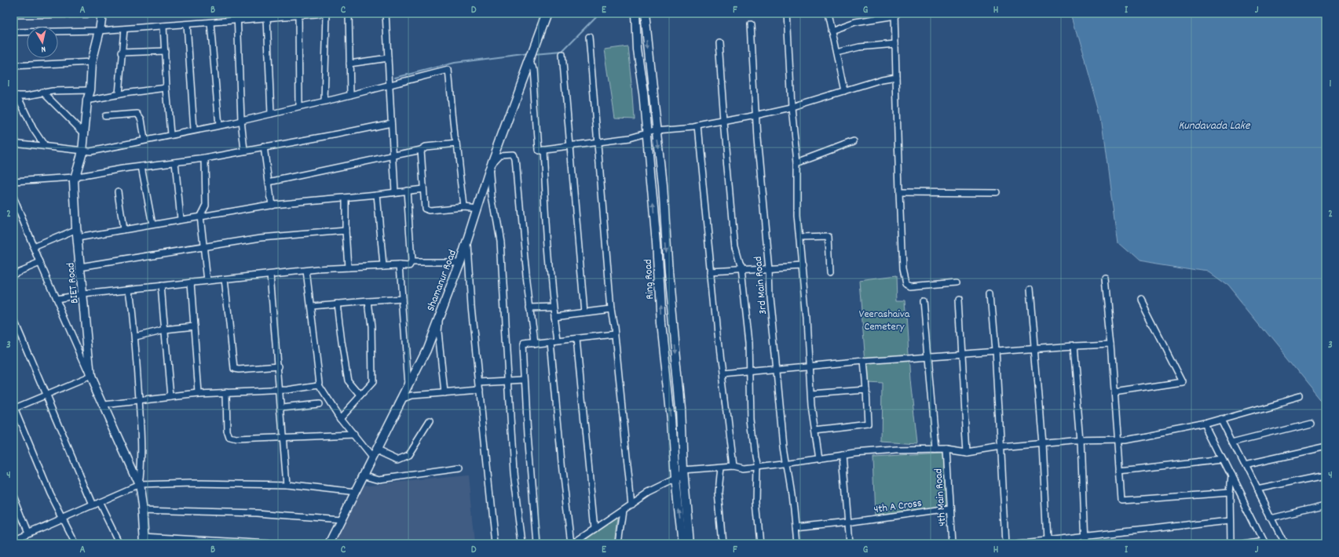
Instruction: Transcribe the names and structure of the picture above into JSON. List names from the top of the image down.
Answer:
{
  "streets": {
    "main road": ["Ring Road", "Shamanur Road", "BIET Road"],
    "street": ["3rd Main Road", "4th Main Road", "4th A Cross"]
  },
  "crossings": [
    ["3rd Main Road", "4th A Cross"],
    ["4th Main Road", "4th A Cross"]
  ],
  "water": ["Kundavada Lake"],
  "parks": ["Veerashaiva Cemetery"],
  "north": "bottom",
  "grid": {
    "columns": [
      "A",
      "B",
      "C",
      "D",
      "E",
      "F",
      "G",
      "H",
      "I",
      "J"
    ],
    "rows": [
      "1",
      "2",
      "3",
      "4"
    ]
  }
}
